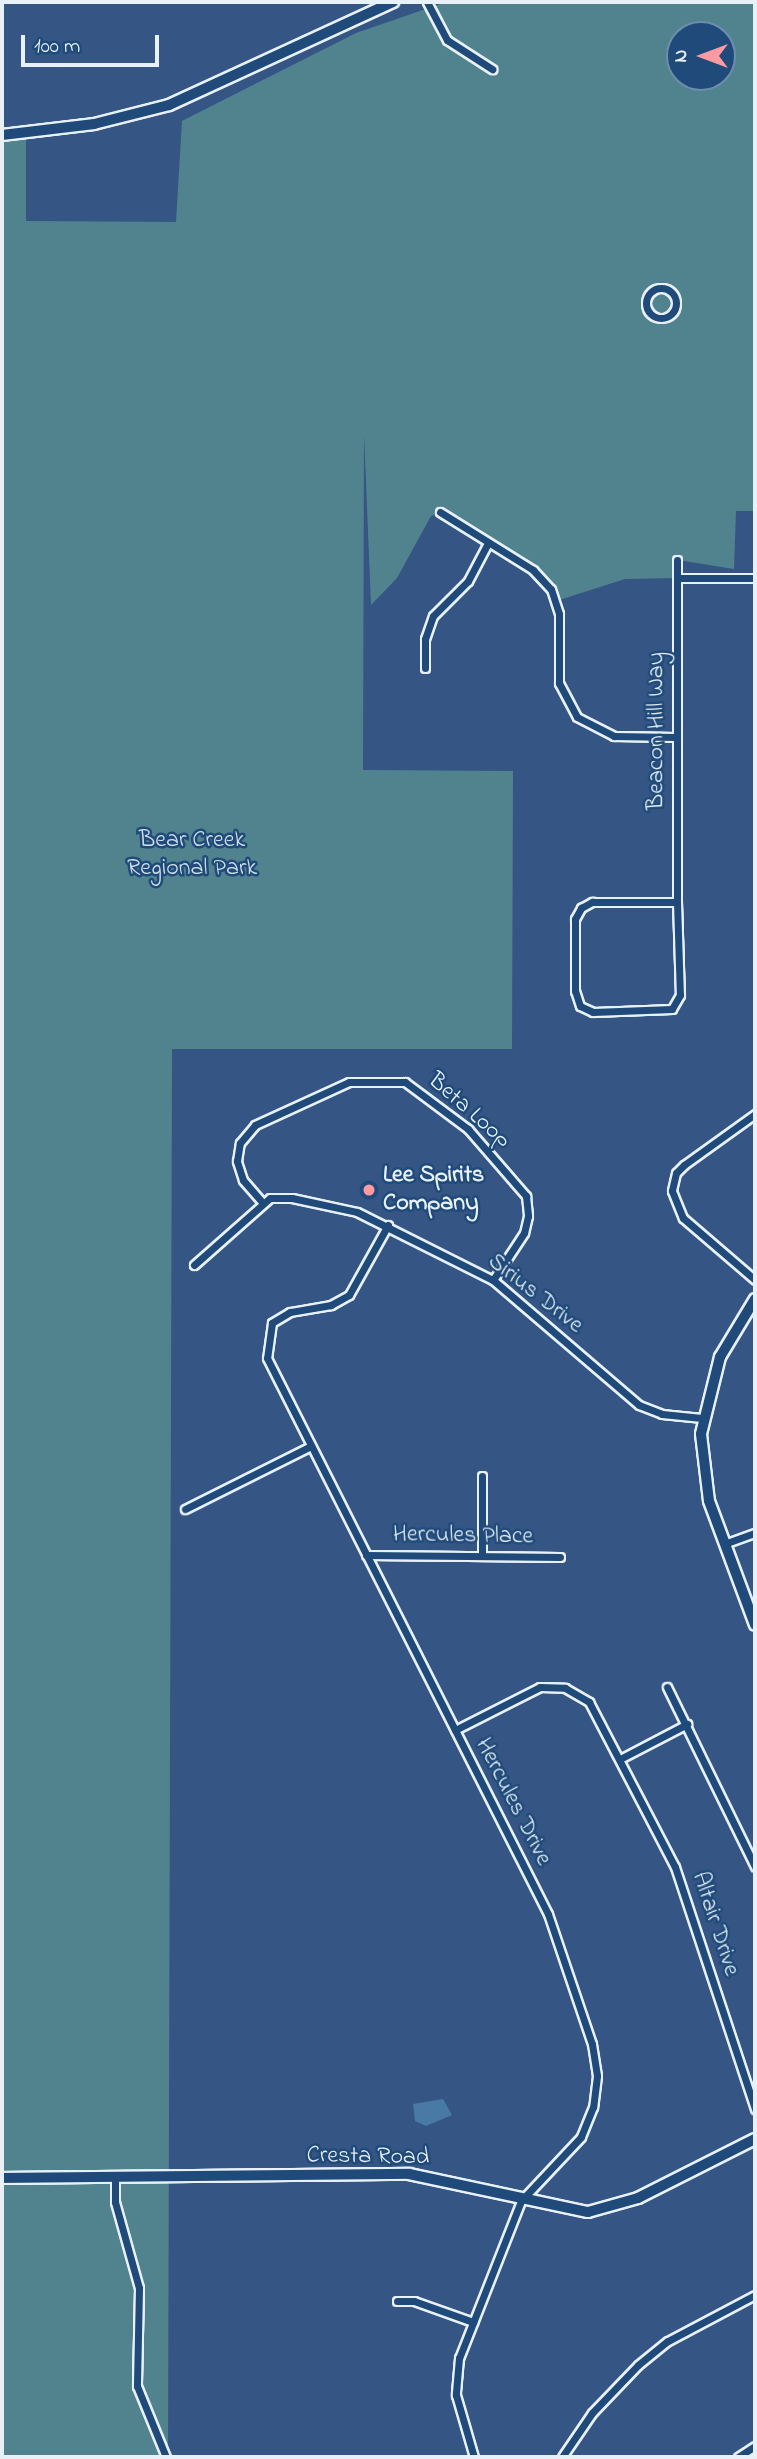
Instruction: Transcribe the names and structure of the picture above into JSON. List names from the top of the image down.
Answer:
{
  "streets": {
    "main road": ["Cresta Road"],
    "street": [
      "Beacon Hill Way",
      "Beta Loop",
      "Sirius Drive",
      "Hercules Place",
      "Hercules Drive",
      "Altair Drive"
    ]
  },
  "crossings": [
    ["Beta Loop", "Sirius Drive"],
    ["Sirius Drive", "Hercules Drive"],
    ["Hercules Place", "Hercules Drive"],
    ["Hercules Drive", "Altair Drive"],
    ["Hercules Drive", "Cresta Road"]
  ],
  "parks": ["Bear Creek Regional Park"],
  "places": ["Lee Spirits Company"],
  "scale_bar": "100 m",
  "north": "left"
}
